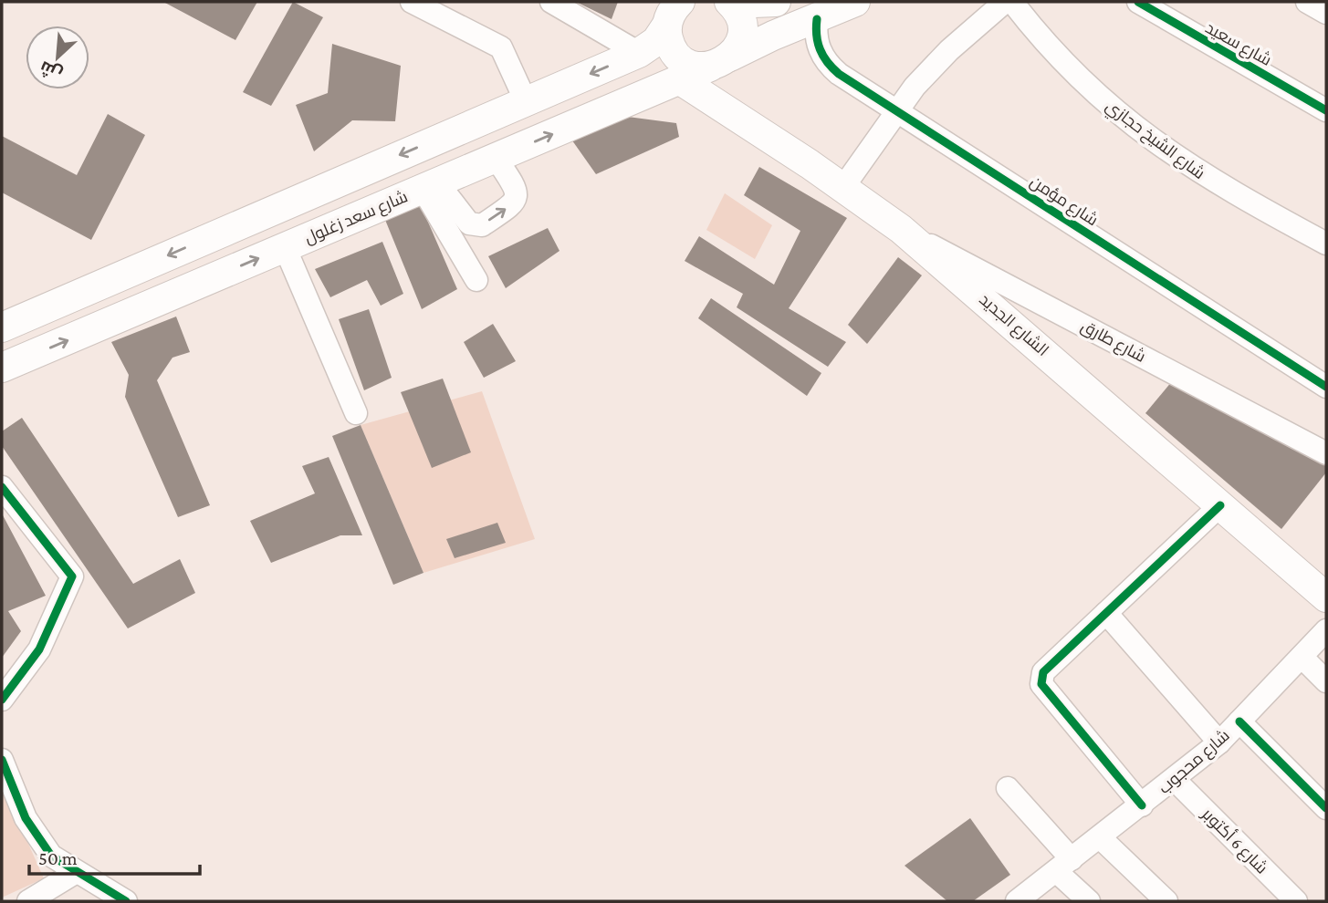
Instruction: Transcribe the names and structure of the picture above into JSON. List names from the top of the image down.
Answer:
{
  "streets": {
    "main road": ["شارع سعد زغلول", "الشارع الجديد"],
    "street": [
      "شارع سعيد",
      "شارع الشيخ حجازي",
      "شارع مؤمن",
      "شارع طارق",
      "شارع محجوب",
      "شارع 6 أكتوبر"
    ]
  },
  "crossings": [
    ["شارع مؤمن", "شارع سعد زغلول"],
    ["شارع سعد زغلول", "الشارع الجديد"],
    ["الشارع الجديد", "شارع طارق"],
    ["شارع محجوب", "شارع 6 أكتوبر"]
  ],
  "scale_bar": "50 m",
  "north": "bottom left"
}
